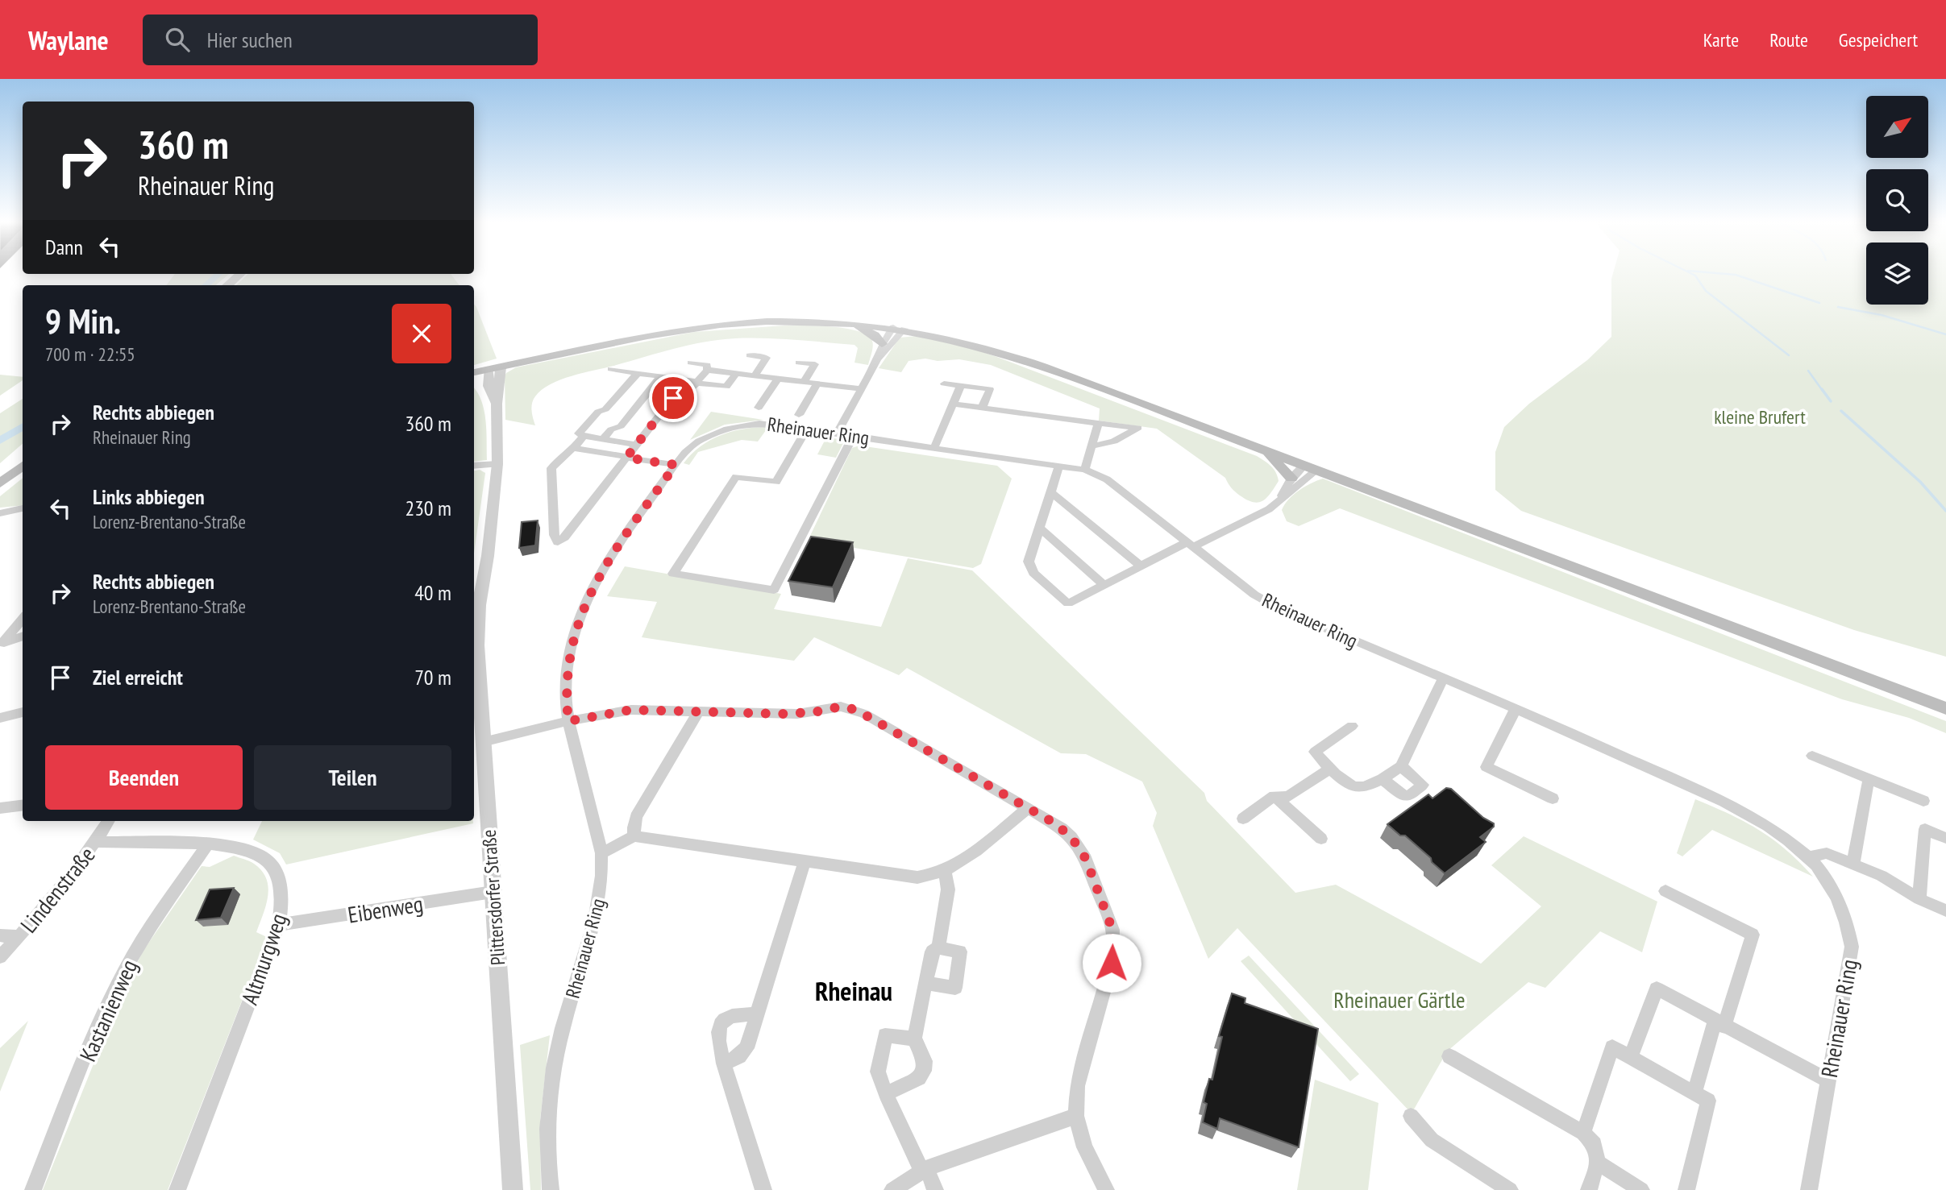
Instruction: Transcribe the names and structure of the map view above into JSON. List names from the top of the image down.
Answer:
{
  "streets": {
    "street": [
      "Rheinauer Ring",
      "Lindenstraße",
      "Plittersdorfer Straße",
      "Eibenweg",
      "Altmurgweg",
      "Kastanienweg"
    ]
  },
  "crossings": [
    ["Lindenstraße", "Altmurgweg"],
    ["Plittersdorfer Straße", "Eibenweg"],
    ["Eibenweg", "Altmurgweg"],
    ["Altmurgweg", "Kastanienweg"]
  ],
  "districts": ["Rheinau"],
  "parks": ["kleine Brufert", "Rheinauer Gärtle"],
  "north": "top right",
  "page": {
    "header": "Waylane",
    "search": "Hier suchen",
    "nav": ["Karte", "Route", "Gespeichert"],
    "turn": ["360 m", "Rheinauer Ring"],
    "then": "Dann",
    "heading": ["9 Min.", "700 m · 22:55"],
    "list": [
      {
        "name": "Rechts abbiegen",
        "note": "Rheinauer Ring",
        "value": "360 m"
      },
      {
        "name": "Links abbiegen",
        "note": "Lorenz-Brentano-Straße",
        "value": "230 m"
      },
      {
        "name": "Rechts abbiegen",
        "note": "Lorenz-Brentano-Straße",
        "value": "40 m"
      },
      {
        "name": "Ziel erreicht",
        "value": "70 m"
      }
    ],
    "buttons": ["Beenden", "Teilen"]
  }
}
